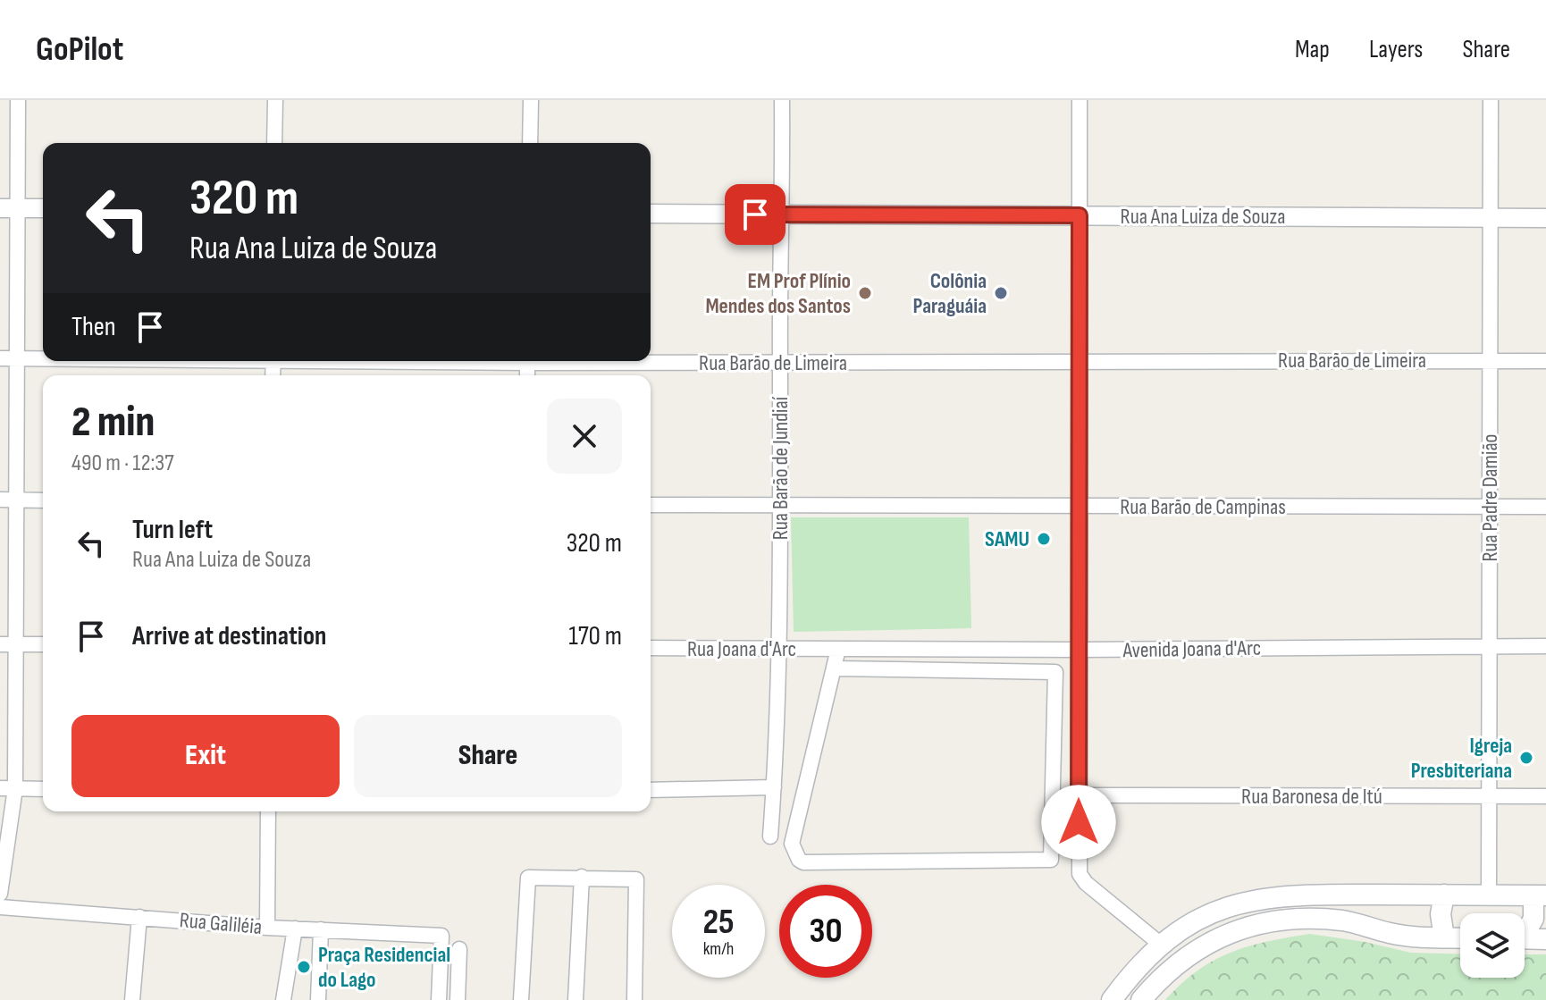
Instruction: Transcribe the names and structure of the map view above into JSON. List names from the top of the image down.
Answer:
{
  "streets": {
    "street": [
      "Rua Ana Luiza de Souza",
      "Rua Barão de Limeira",
      "Rua Barão de Jundiaí",
      "Rua Padre Damião",
      "Rua Barão de Campinas",
      "Rua Joana d'Arc",
      "Avenida Joana d'Arc",
      "Rua Baronesa de Itú",
      "Rua Galiléia"
    ]
  },
  "crossings": [
    ["Rua Ana Luiza de Souza", "Rua Barão de Jundiaí"],
    ["Rua Ana Luiza de Souza", "Rua Padre Damião"],
    ["Rua Barão de Limeira", "Rua Barão de Jundiaí"],
    ["Rua Barão de Limeira", "Rua Padre Damião"],
    ["Rua Barão de Jundiaí", "Rua Barão de Campinas"],
    ["Rua Barão de Jundiaí", "Rua Joana d'Arc"],
    ["Rua Padre Damião", "Rua Barão de Campinas"],
    ["Rua Padre Damião", "Avenida Joana d'Arc"],
    ["Rua Padre Damião", "Rua Baronesa de Itú"],
    ["Rua Joana d'Arc", "Avenida Joana d'Arc"]
  ],
  "places": [
    "EM Prof Plínio Mendes dos Santos",
    "Colônia Paraguáia",
    "SAMU",
    "Igreja Presbiteriana",
    "Praça Residencial do Lago"
  ],
  "page": {
    "header": "GoPilot",
    "nav": ["Map", "Layers", "Share"],
    "turn": ["320 m", "Rua Ana Luiza de Souza"],
    "then": "Then",
    "heading": ["2 min", "490 m · 12:37"],
    "list": [
      {
        "name": "Turn left",
        "note": "Rua Ana Luiza de Souza",
        "value": "320 m"
      },
      {
        "name": "Arrive at destination",
        "value": "170 m"
      }
    ],
    "buttons": ["Exit", "Share"],
    "speed": "25 km/h",
    "limit": "30"
  }
}
